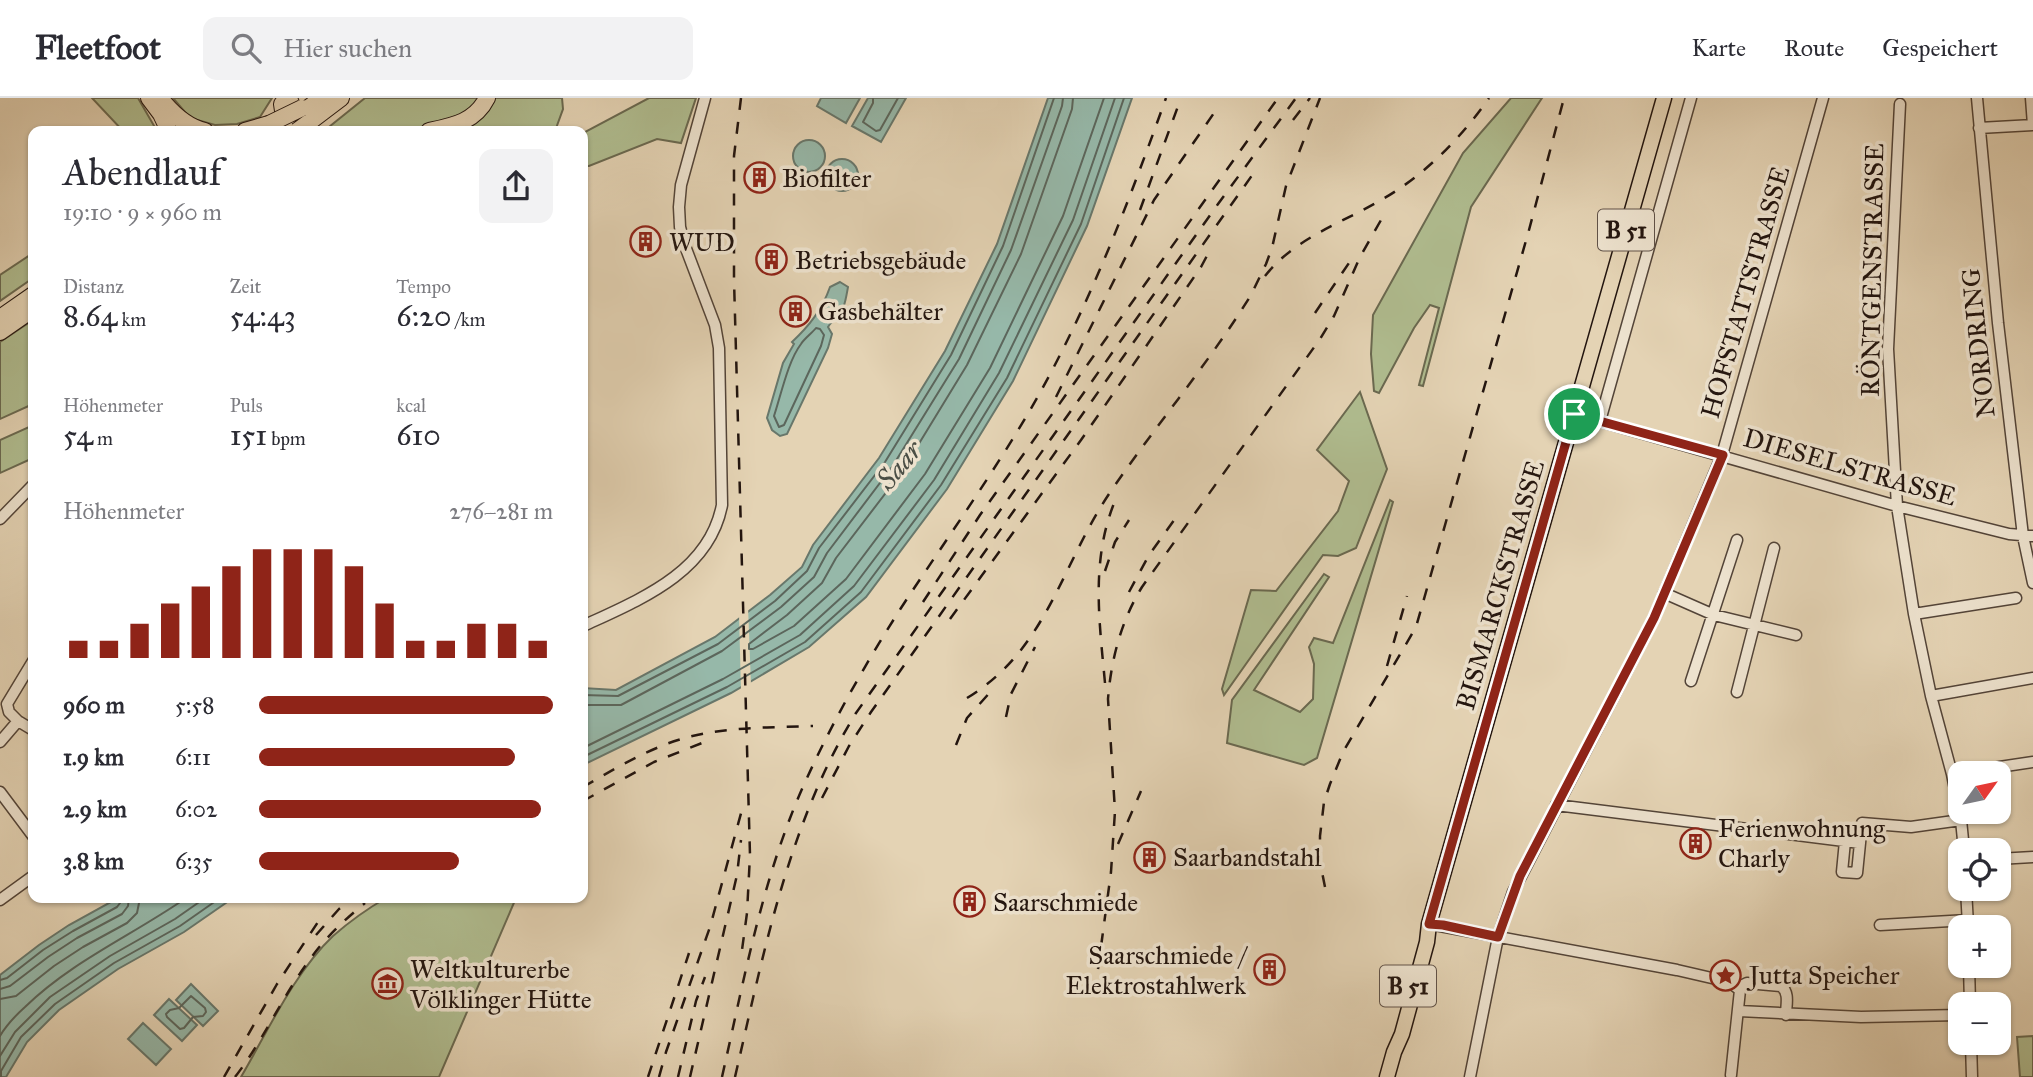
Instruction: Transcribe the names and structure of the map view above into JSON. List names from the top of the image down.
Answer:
{
  "streets": {
    "main road": ["B 51", "BISMARCKSTRASSE"],
    "street": [
      "RÖNTGENSTRASSE",
      "HOFSTATTSTRASSE",
      "NORDRING",
      "DIESELSTRASSE"
    ]
  },
  "crossings": [
    ["RÖNTGENSTRASSE", "DIESELSTRASSE"],
    ["HOFSTATTSTRASSE", "DIESELSTRASSE"],
    ["NORDRING", "DIESELSTRASSE"],
    ["DIESELSTRASSE", "BISMARCKSTRASSE"]
  ],
  "water": ["Saar"],
  "places": {
    "building": [
      "Biofilter",
      "WUD",
      "Betriebsgebäude",
      "Gasbehälter",
      "Ferienwohnung Charly",
      "Saarbandstahl",
      "Saarschmiede",
      "Saarschmiede / Elektrostahlwerk"
    ],
    "place": ["Jutta Speicher"],
    "museum": ["Weltkulturerbe Völklinger Hütte"]
  },
  "north": "top right",
  "page": {
    "header": "Fleetfoot",
    "search": "Hier suchen",
    "nav": ["Karte", "Route", "Gespeichert"],
    "heading": ["Abendlauf", "19:10 · 9 × 960 m"],
    "stats": [
      ["Distanz", "8.64 km"],
      ["Zeit", "54:43"],
      ["Tempo", "6:20 /km"],
      ["Höhenmeter", "54 m"],
      ["Puls", "151 bpm"],
      ["kcal", "610"]
    ],
    "chart": ["Höhenmeter", "276–281 m"],
    "list": [
      {
        "name": "960 m",
        "note": "5:58"
      },
      {
        "name": "1.9 km",
        "note": "6:11"
      },
      {
        "name": "2.9 km",
        "note": "6:02"
      },
      {
        "name": "3.8 km",
        "note": "6:35"
      }
    ],
    "map_buttons": ["+", "−"]
  }
}
